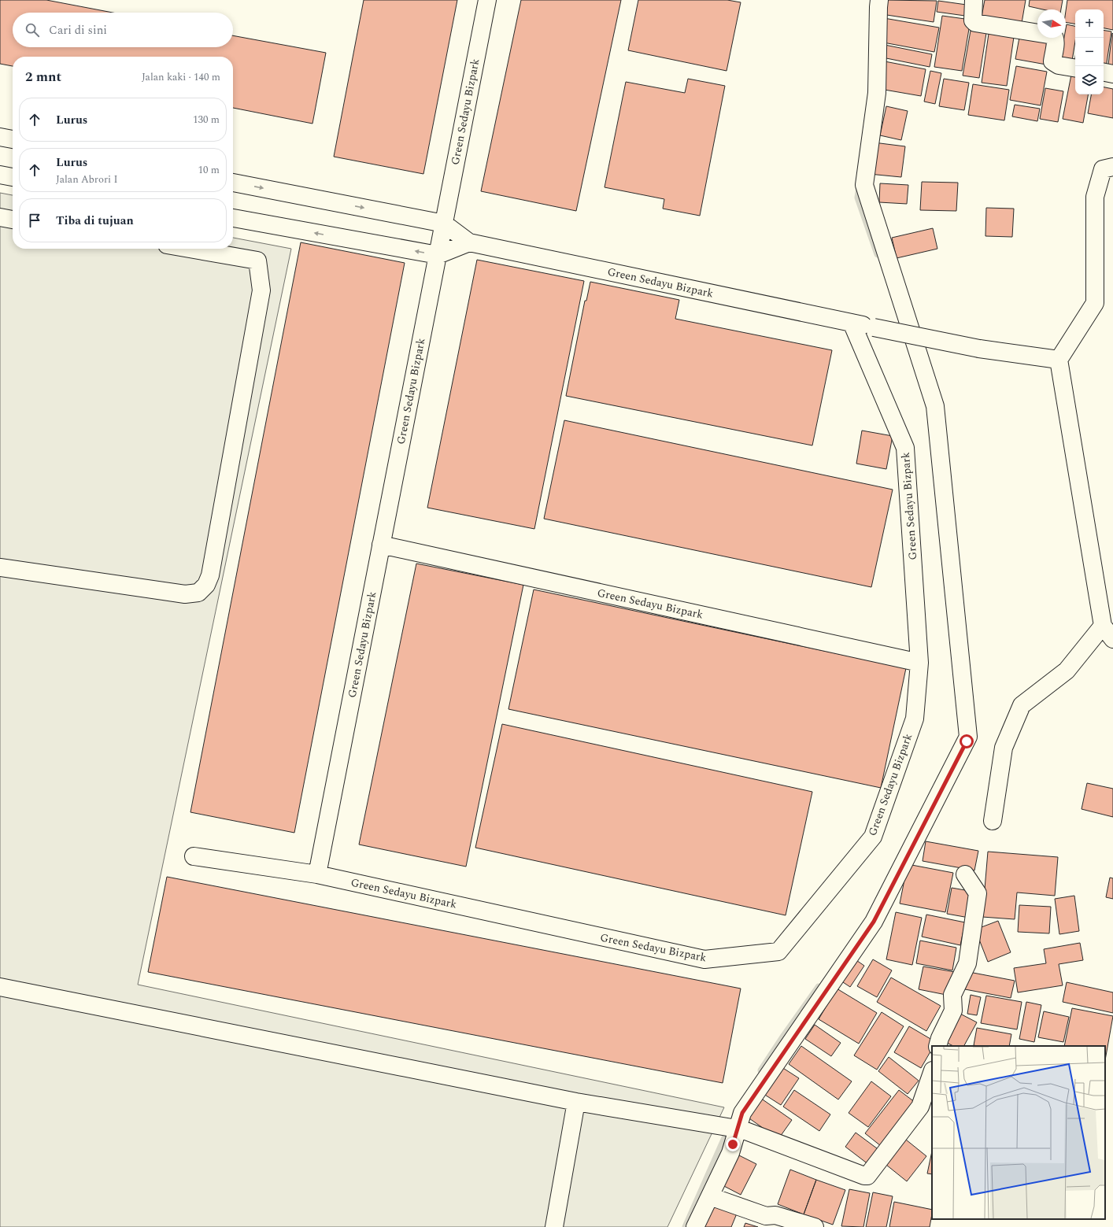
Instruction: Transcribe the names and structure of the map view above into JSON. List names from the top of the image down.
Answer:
{
  "streets": {
    "street": ["Green Sedayu Bizpark"]
  },
  "north": "right",
  "page": {
    "map_buttons": ["+", "−"],
    "search": "Cari di sini",
    "heading": ["2 mnt", "Jalan kaki · 140 m"],
    "list": [
      ["Lurus", "130 m"],
      ["Lurus", "Jalan Abrori I", "10 m"],
      "Tiba di tujuan"
    ]
  }
}
